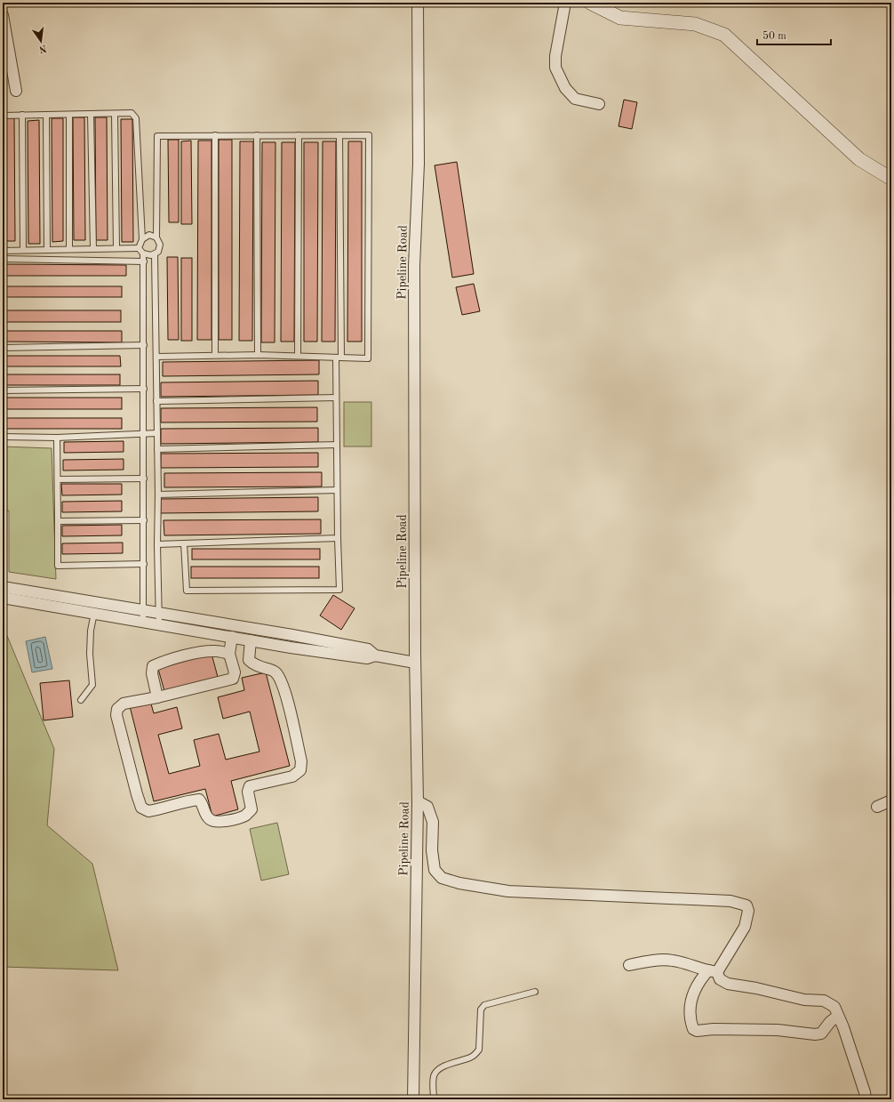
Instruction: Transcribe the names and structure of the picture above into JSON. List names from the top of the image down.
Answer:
{
  "streets": {
    "street": ["Pipeline Road"]
  },
  "scale_bar": "50 m",
  "north": "bottom"
}
